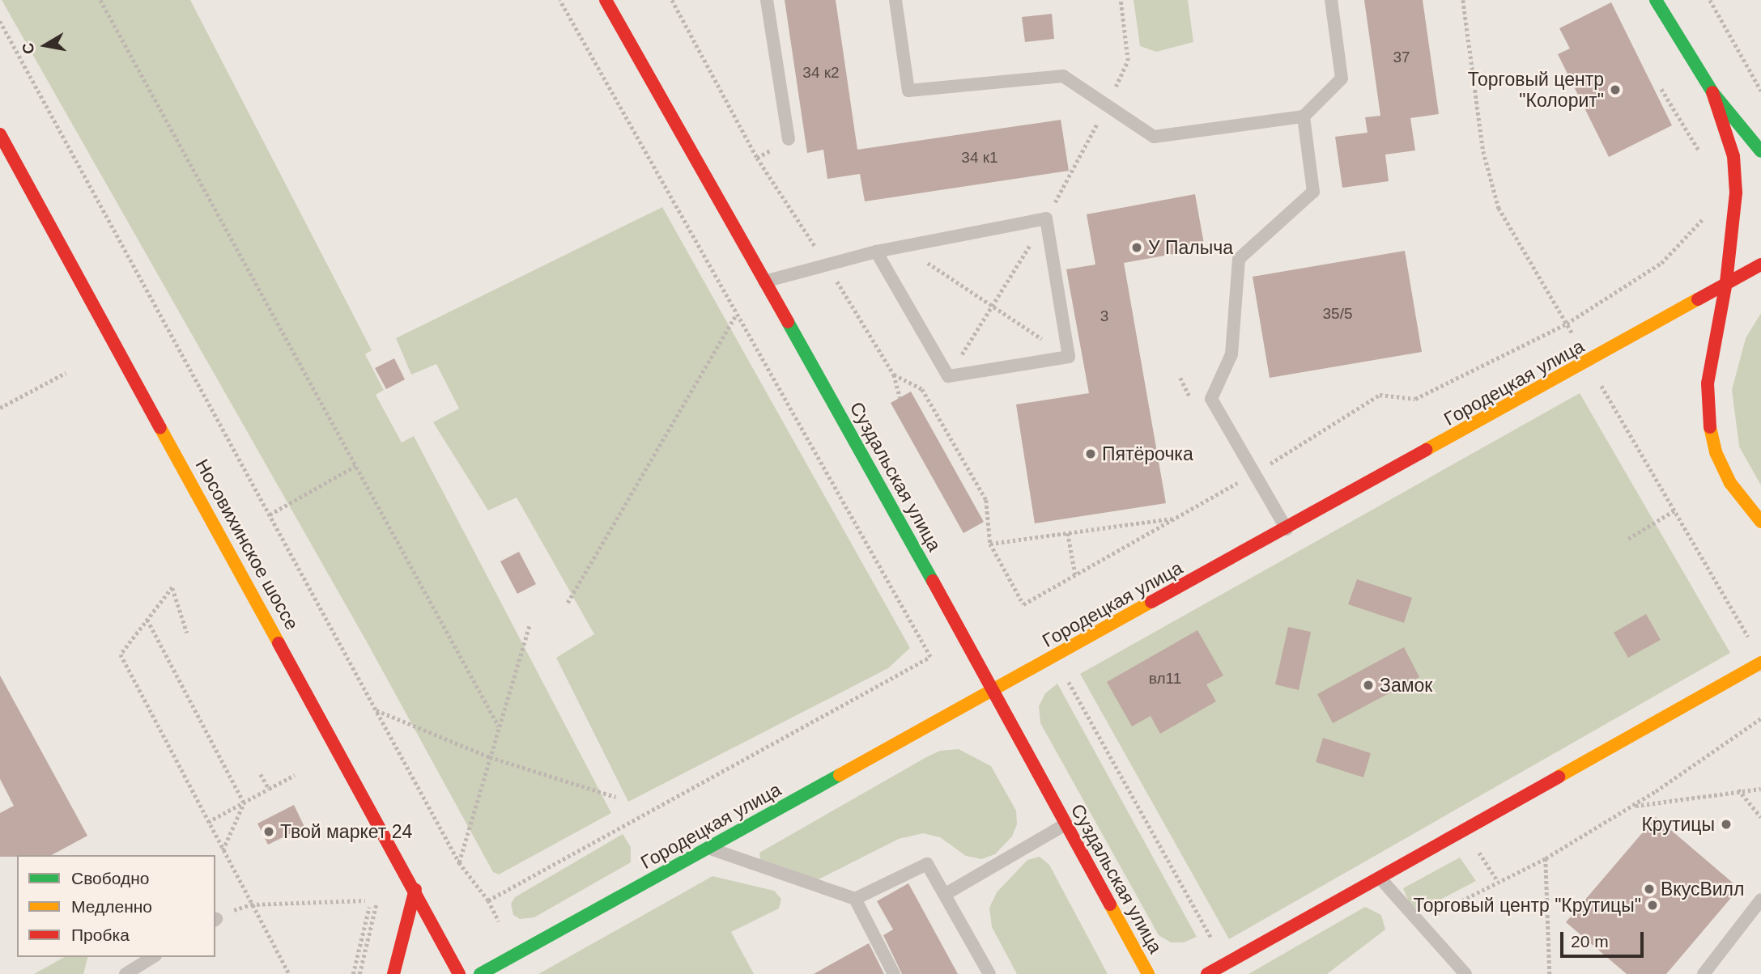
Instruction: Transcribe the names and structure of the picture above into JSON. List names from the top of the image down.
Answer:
{
  "streets": {
    "street": ["Городецкая улица", "Суздальская улица", "Носовихинское шоссе"]
  },
  "crossings": [
    ["Городецкая улица", "Суздальская улица"]
  ],
  "places": [
    "Торговый центр \"Колорит\"",
    "У Палыча",
    "Пятёрочка",
    "Замок",
    "Крутицы",
    "Твой маркет 24",
    "ВкусВилл",
    "Торговый центр \"Крутицы\""
  ],
  "house_numbers": [
    "37",
    "34 к2",
    "34 к1",
    "35/5",
    "3",
    "вл11"
  ],
  "legend": ["Свободно", "Медленно", "Пробка"],
  "scale_bar": "20 m",
  "north": "left"
}
